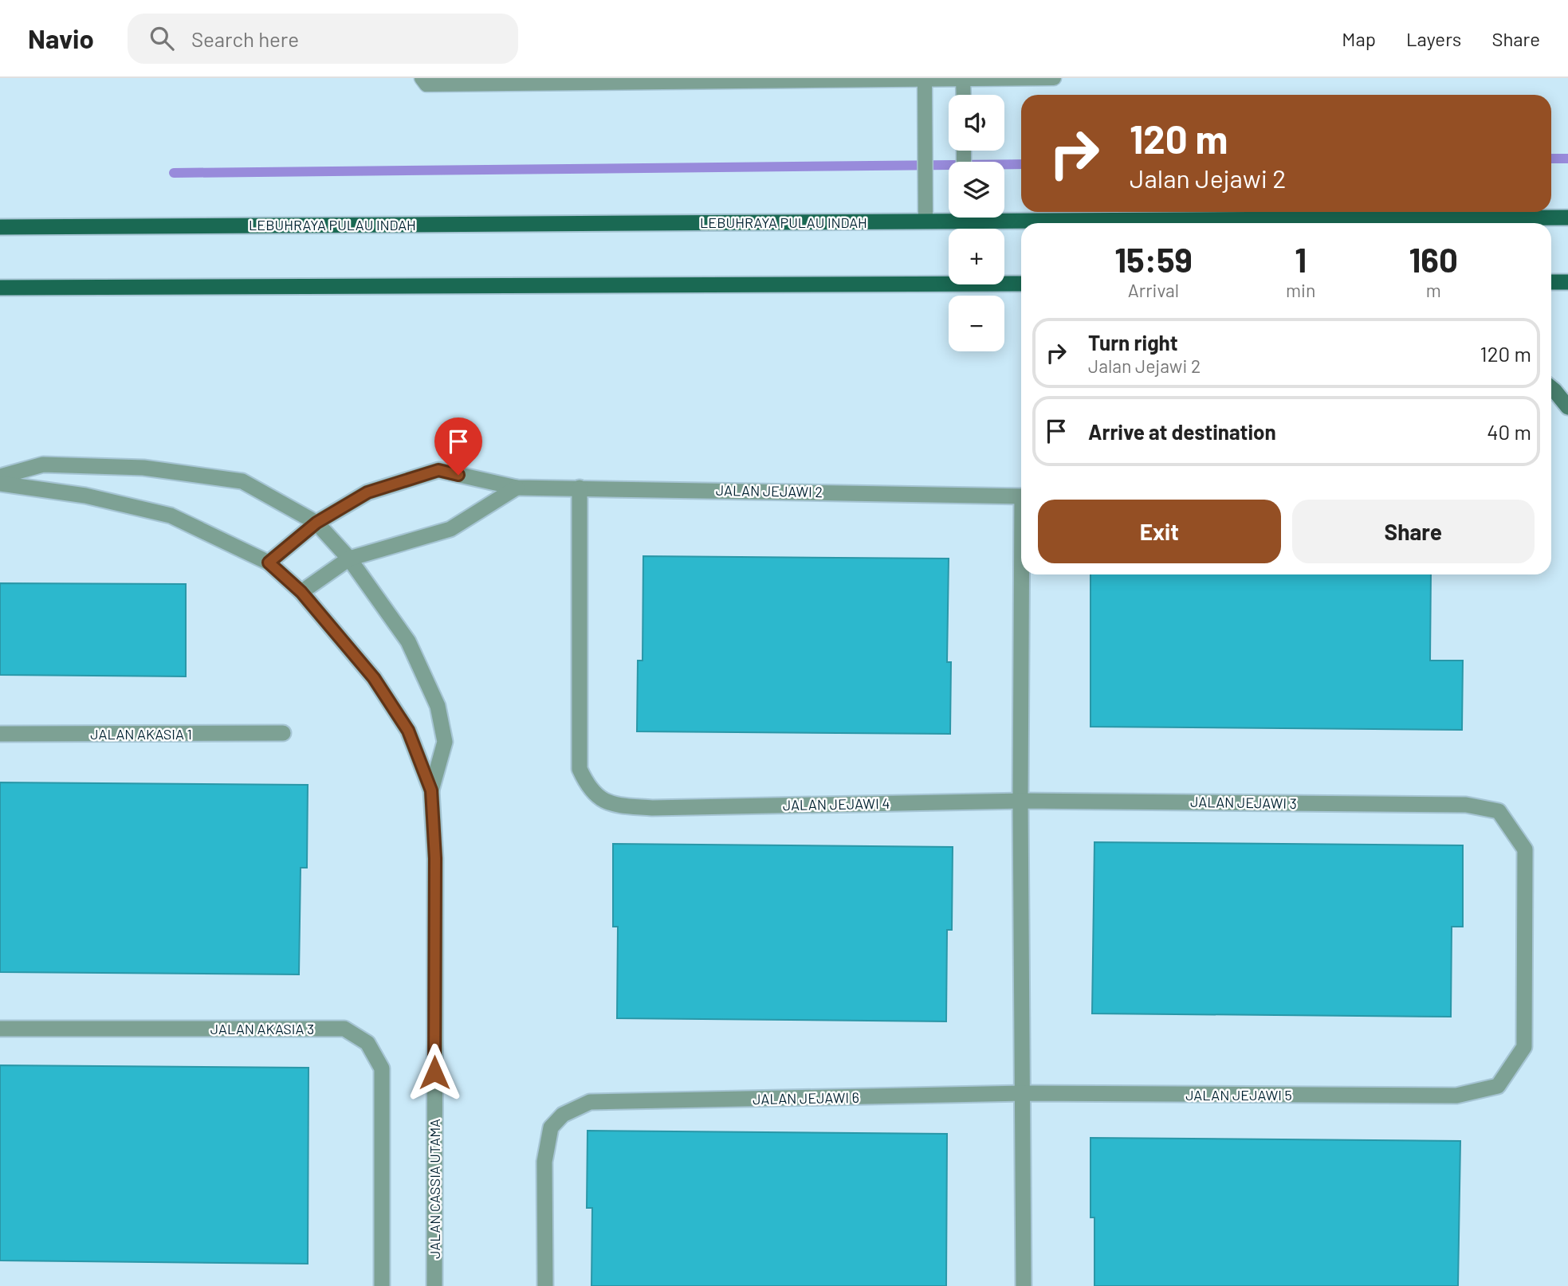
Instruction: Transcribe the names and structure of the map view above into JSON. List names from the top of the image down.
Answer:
{
  "streets": {
    "main road": ["LEBUHRAYA PULAU INDAH"],
    "street": [
      "JALAN JEJAWI 2",
      "JALAN AKASIA 1",
      "JALAN JEJAWI 3",
      "JALAN JEJAWI 4",
      "JALAN AKASIA 3",
      "JALAN JEJAWI 5",
      "JALAN JEJAWI 6",
      "JALAN CASSIA UTAMA"
    ]
  },
  "crossings": [
    ["JALAN JEJAWI 2", "JALAN JEJAWI 4"],
    ["JALAN JEJAWI 2", "JALAN CASSIA UTAMA"],
    ["JALAN JEJAWI 3", "JALAN JEJAWI 4"],
    ["JALAN JEJAWI 3", "JALAN JEJAWI 5"],
    ["JALAN JEJAWI 5", "JALAN JEJAWI 6"]
  ],
  "page": {
    "header": "Navio",
    "search": "Search here",
    "nav": ["Map", "Layers", "Share"],
    "map_buttons": ["+", "−"],
    "turn": ["120 m", "Jalan Jejawi 2"],
    "eta": [
      "15:59",
      "Arrival",
      "1",
      "min",
      "160",
      "m"
    ],
    "list": [
      {
        "name": "Turn right",
        "note": "Jalan Jejawi 2",
        "value": "120 m"
      },
      {
        "name": "Arrive at destination",
        "value": "40 m"
      }
    ],
    "buttons": ["Exit", "Share"]
  }
}
